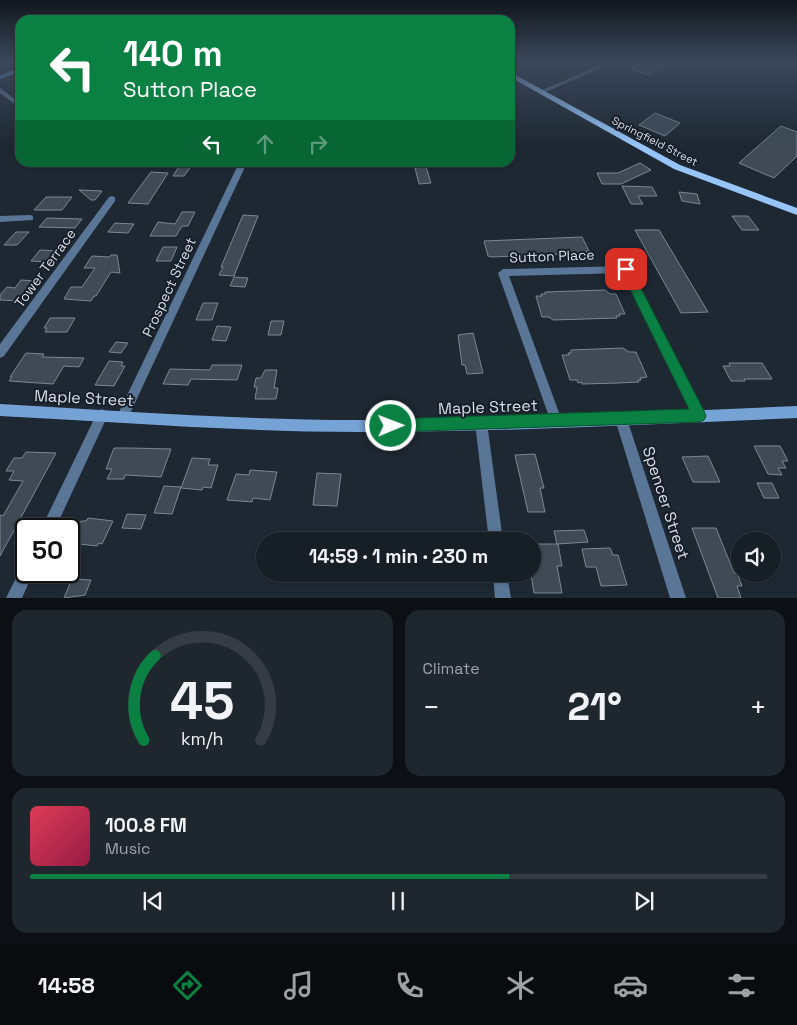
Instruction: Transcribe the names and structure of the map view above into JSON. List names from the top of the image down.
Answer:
{
  "streets": {
    "main road": ["Springfield Street", "Maple Street"],
    "street": [
      "Sutton Place",
      "Tower Terrace",
      "Prospect Street",
      "Spencer Street"
    ]
  },
  "crossings": [
    ["Sutton Place", "Maple Street"],
    ["Prospect Street", "Maple Street"],
    ["Maple Street", "Spencer Street"]
  ],
  "page": {
    "turn": ["140 m", "Sutton Place"],
    "limit": "50",
    "trip": "14:59 · 1 min · 230 m",
    "tile": "Climate",
    "heat": ["−", "21°", "+"],
    "song": ["100.8 FM", "Music"],
    "tabs": "14:58",
    "gauge": ["45", "km/h"]
  }
}
